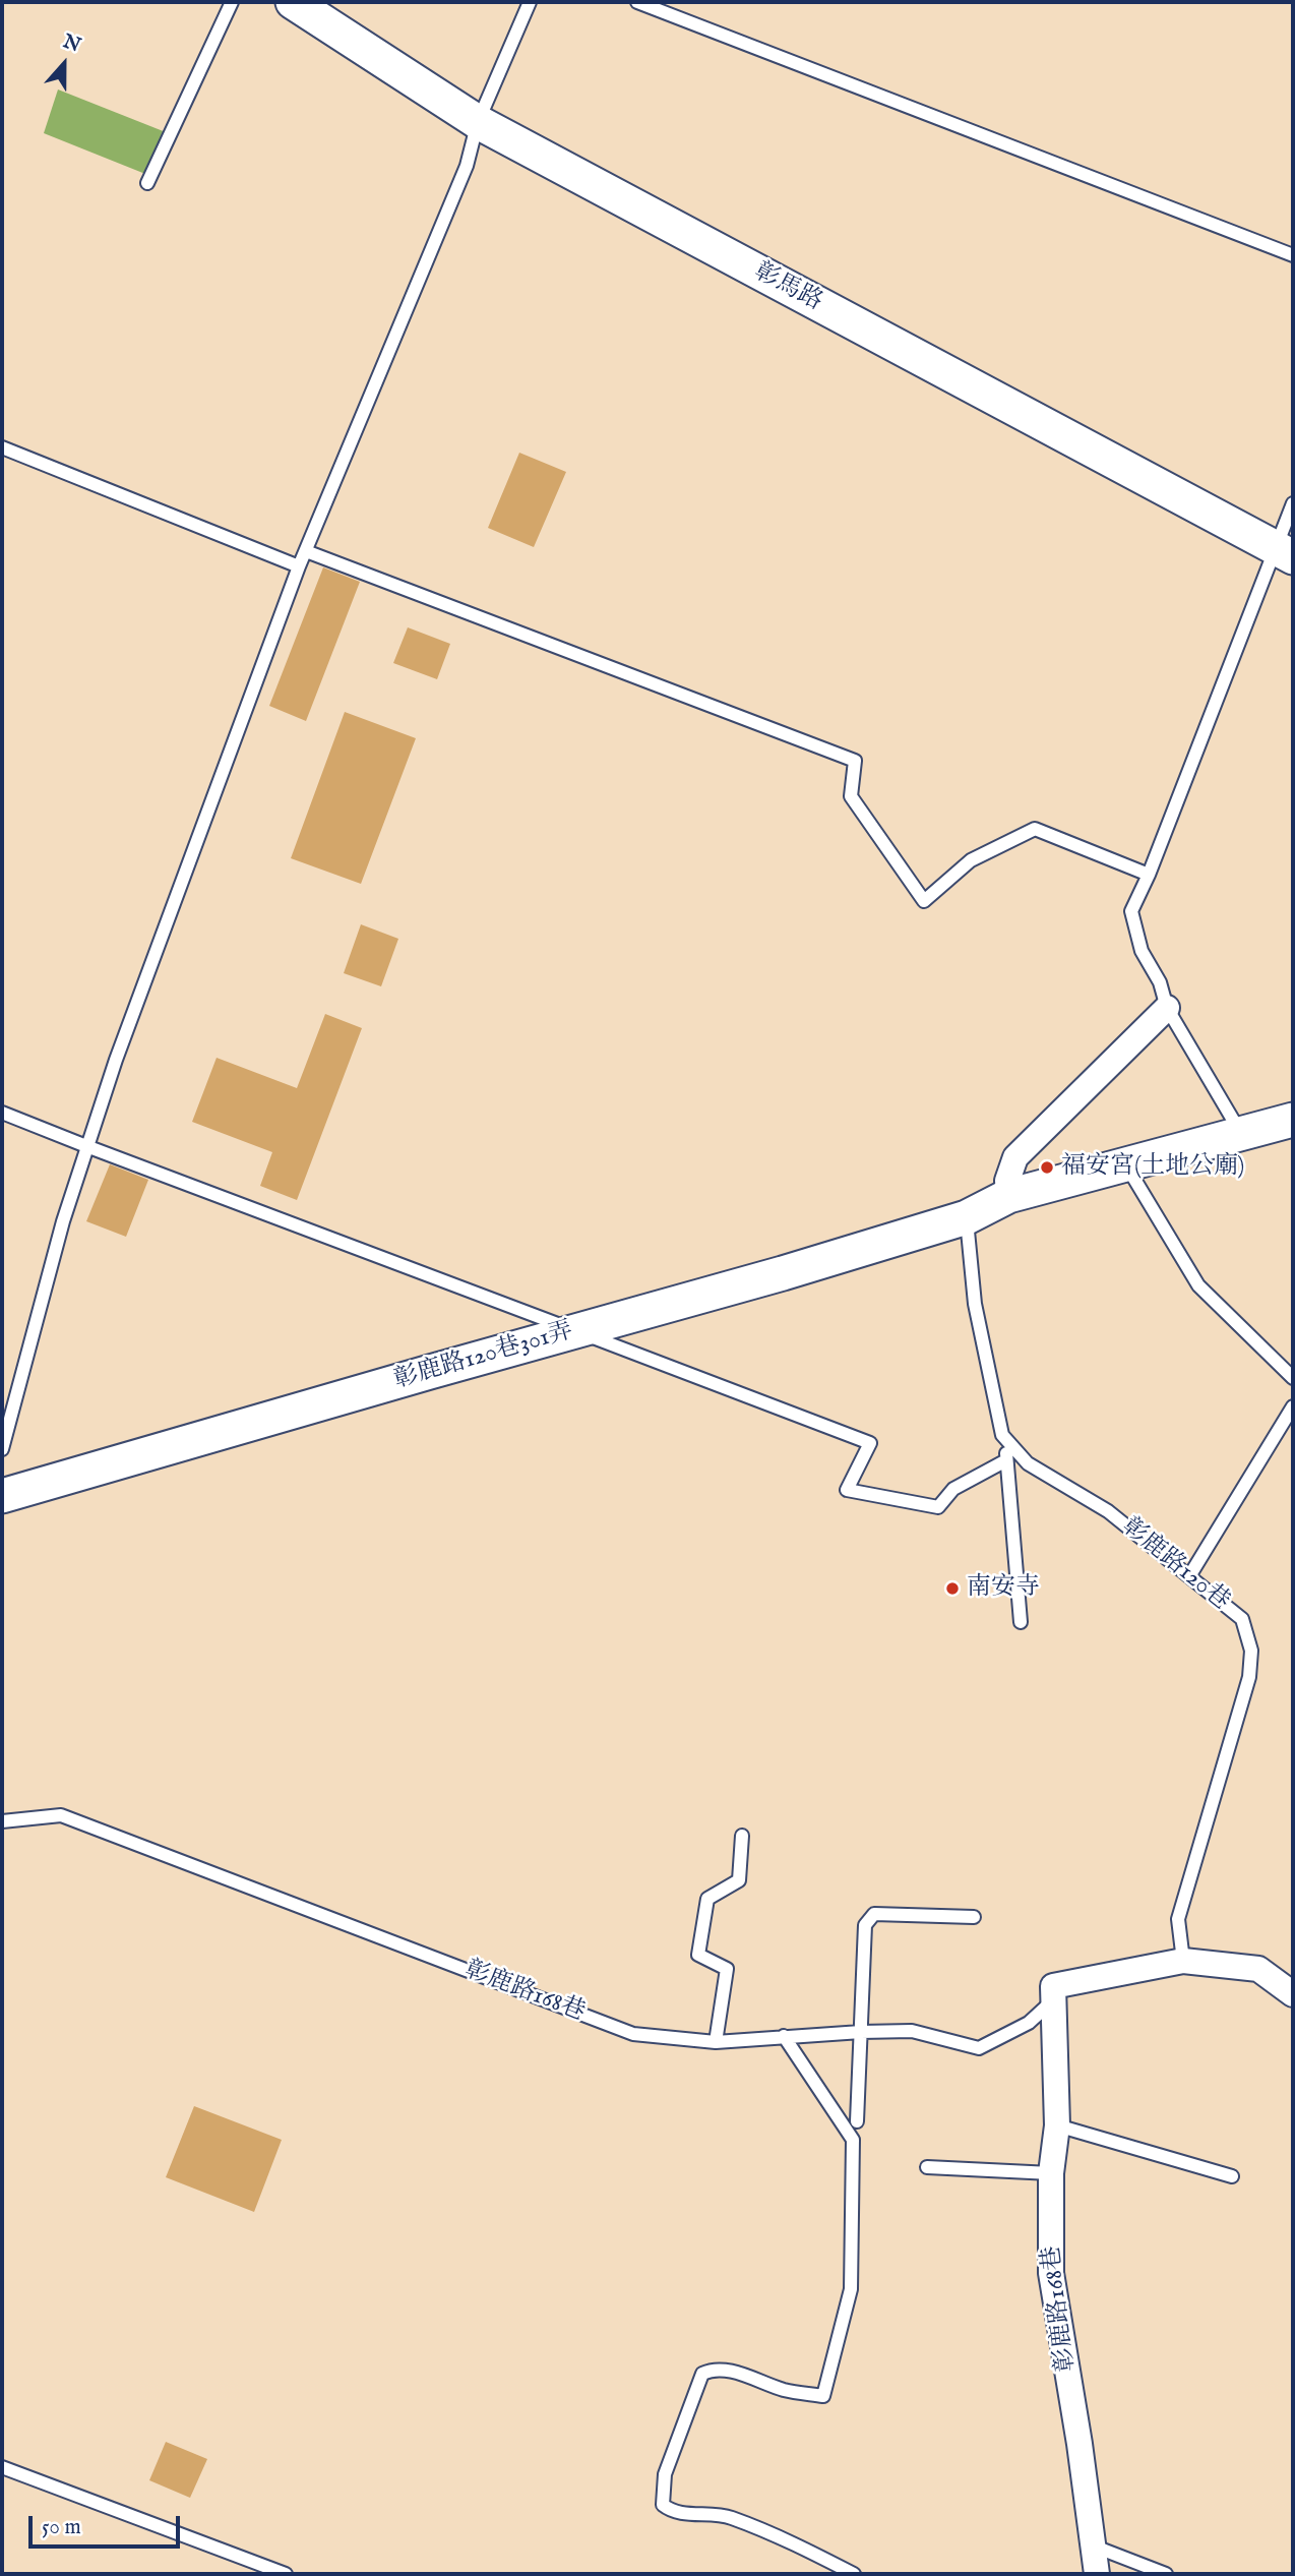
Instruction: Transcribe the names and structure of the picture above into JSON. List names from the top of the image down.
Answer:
{
  "streets": {
    "street": ["彰馬路", "彰鹿路120巷301弄", "彰鹿路168巷"],
    "lane": ["彰鹿路120巷"]
  },
  "crossings": [
    ["彰鹿路120巷301弄", "彰鹿路120巷"]
  ],
  "places": ["福安宮(土地公廟)", "南安寺"],
  "scale_bar": "50 m",
  "north": "top"
}
